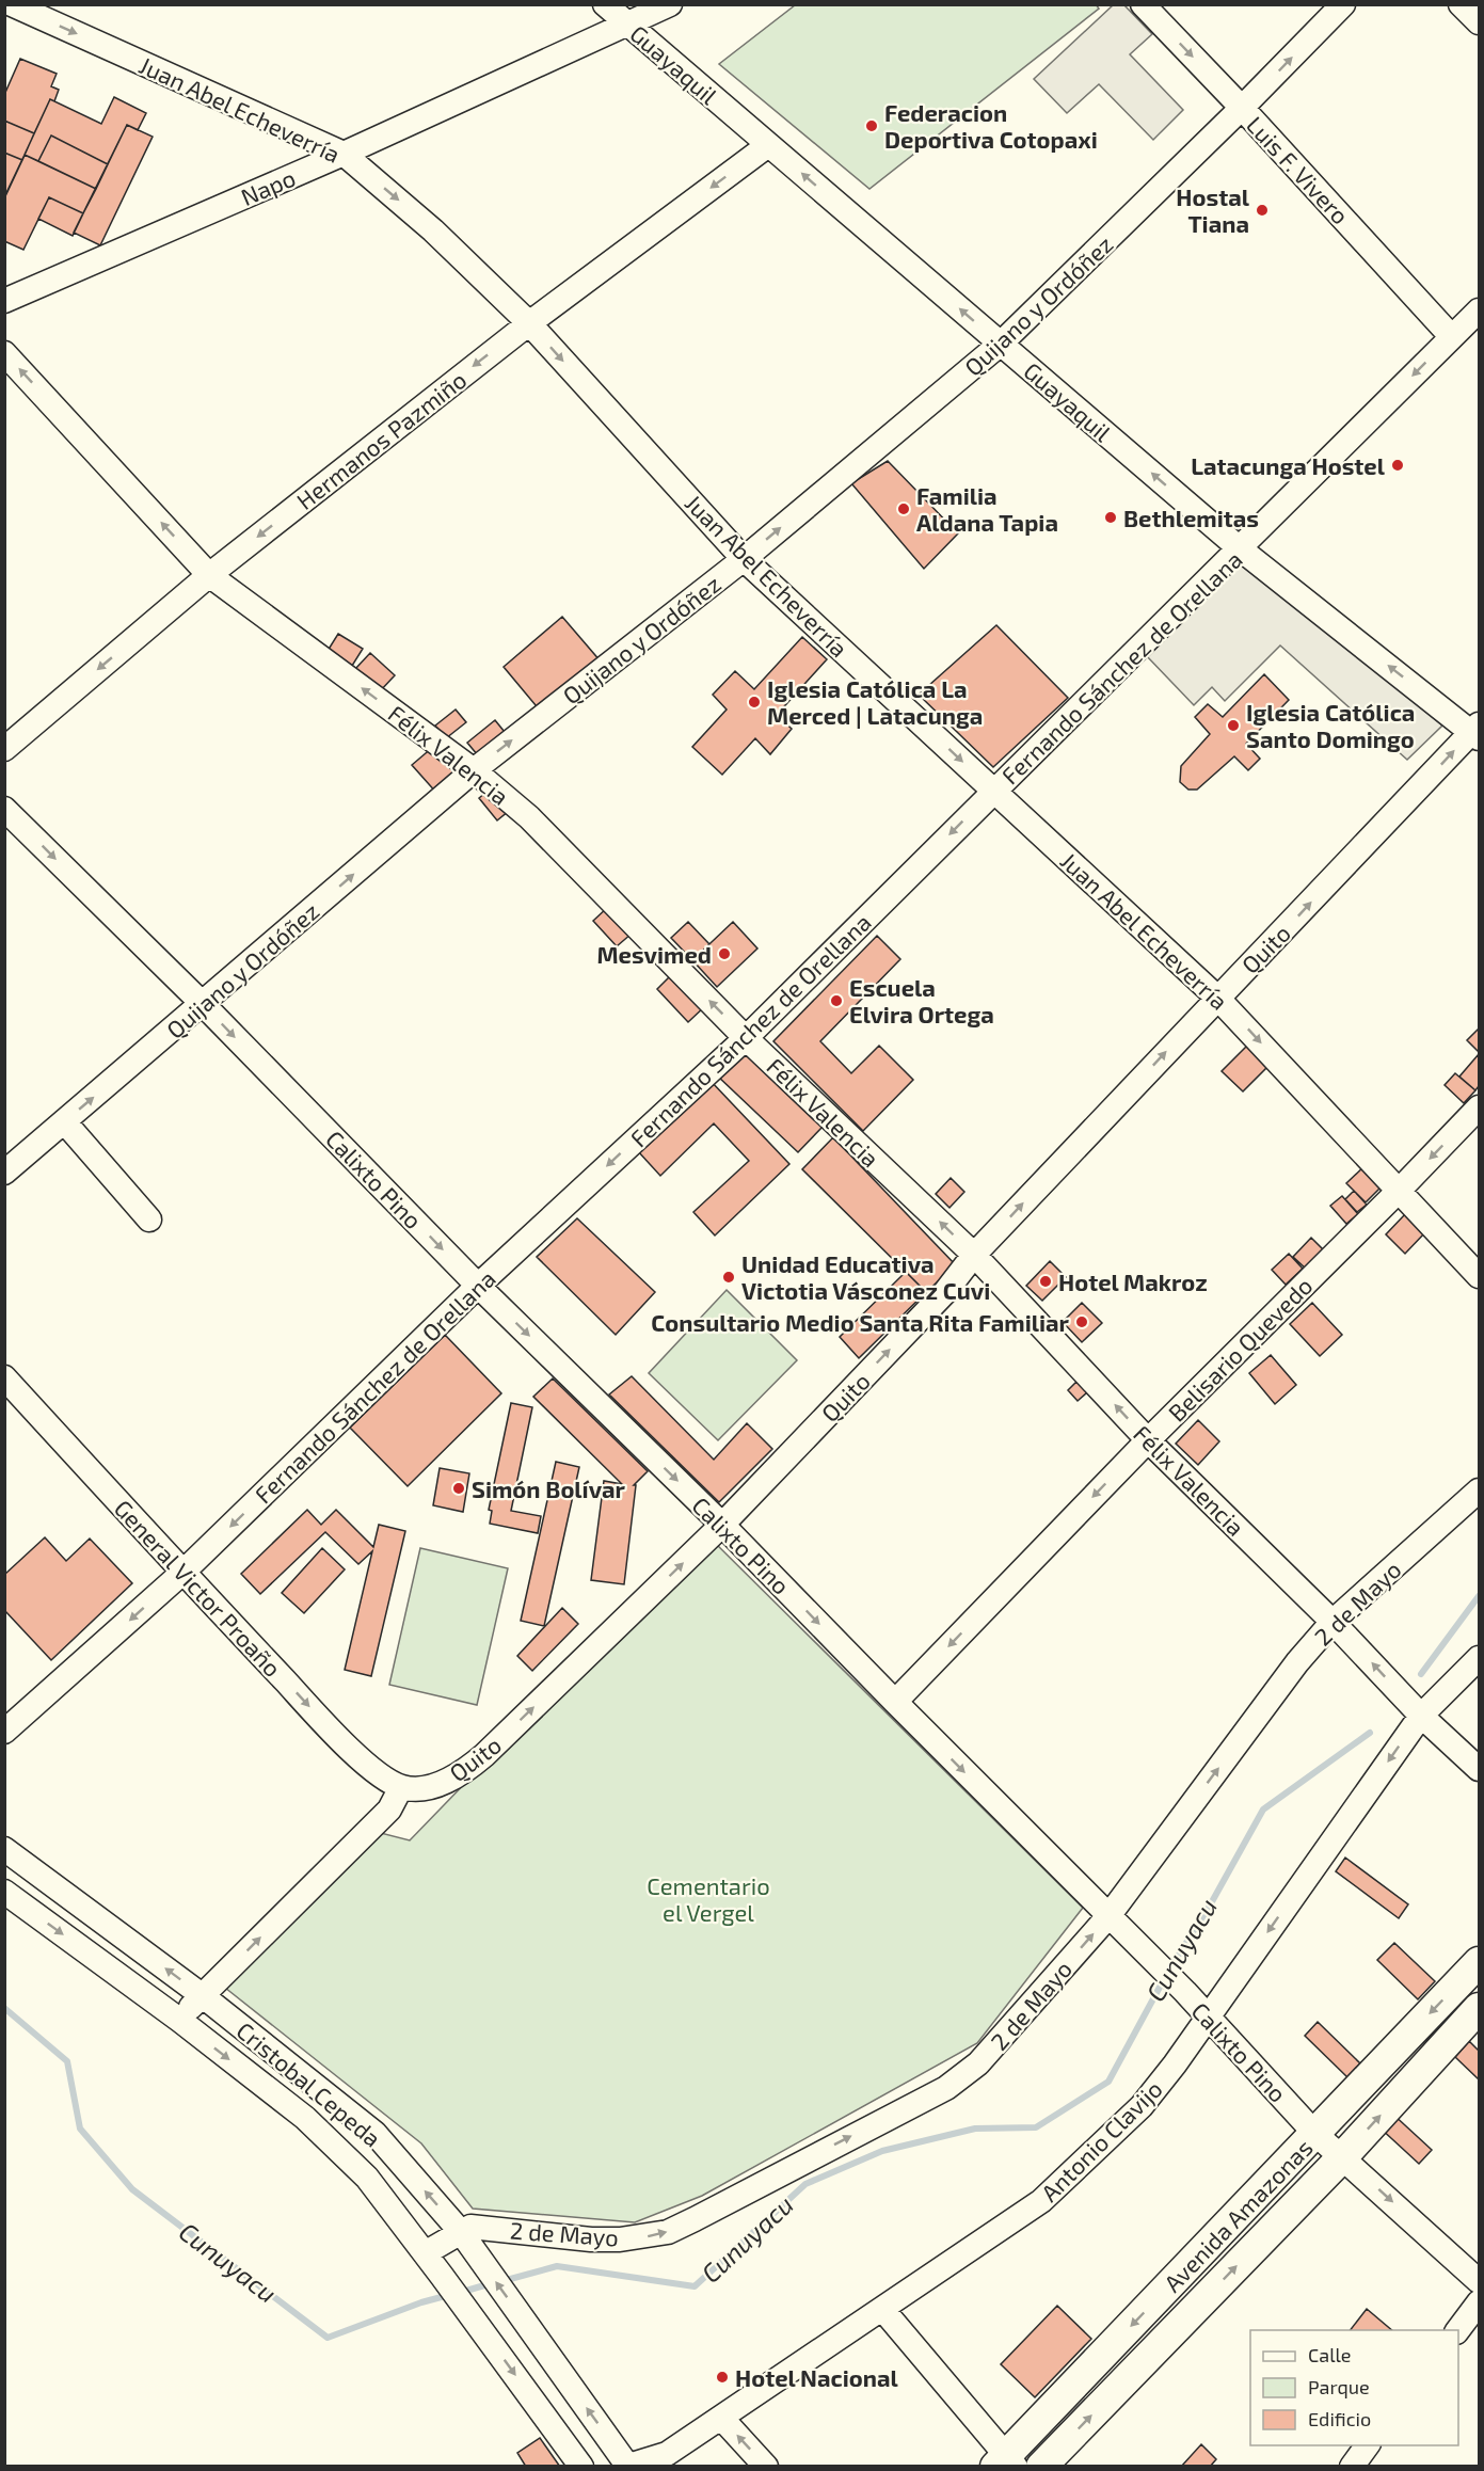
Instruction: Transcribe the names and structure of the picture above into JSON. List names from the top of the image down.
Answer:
{
  "streets": {
    "main road": ["Avenida Amazonas"],
    "street": [
      "Guayaquil",
      "Juan Abel Echeverría",
      "Luis F. Vivero",
      "Napo",
      "Quijano y Ordóñez",
      "Hermanos Pazmiño",
      "Fernando Sánchez de Orellana",
      "Félix Valencia",
      "Quito",
      "Calixto Pino",
      "Belisario Quevedo",
      "General Victor Proaño",
      "2 de Mayo",
      "Cristobal Cepeda",
      "Antonio Clavijo"
    ]
  },
  "crossings": [
    ["Guayaquil", "Napo"],
    ["Guayaquil", "Quijano y Ordóñez"],
    ["Guayaquil", "Hermanos Pazmiño"],
    ["Guayaquil", "Fernando Sánchez de Orellana"],
    ["Guayaquil", "Quito"],
    ["Juan Abel Echeverría", "Napo"],
    ["Juan Abel Echeverría", "Quijano y Ordóñez"],
    ["Juan Abel Echeverría", "Hermanos Pazmiño"],
    ["Juan Abel Echeverría", "Fernando Sánchez de Orellana"],
    ["Juan Abel Echeverría", "Quito"],
    ["Juan Abel Echeverría", "Belisario Quevedo"],
    ["Luis F. Vivero", "Quijano y Ordóñez"],
    ["Luis F. Vivero", "Fernando Sánchez de Orellana"],
    ["Quijano y Ordóñez", "Félix Valencia"],
    ["Quijano y Ordóñez", "Calixto Pino"],
    ["Hermanos Pazmiño", "Félix Valencia"],
    ["Fernando Sánchez de Orellana", "Félix Valencia"],
    ["Fernando Sánchez de Orellana", "Calixto Pino"],
    ["Fernando Sánchez de Orellana", "General Victor Proaño"],
    ["Félix Valencia", "Quito"],
    ["Félix Valencia", "Belisario Quevedo"],
    ["Félix Valencia", "2 de Mayo"],
    ["Félix Valencia", "Antonio Clavijo"],
    ["Quito", "Calixto Pino"],
    ["Quito", "General Victor Proaño"],
    ["Calixto Pino", "Belisario Quevedo"],
    ["Calixto Pino", "2 de Mayo"],
    ["Calixto Pino", "Antonio Clavijo"],
    ["Calixto Pino", "Avenida Amazonas"],
    ["2 de Mayo", "Cristobal Cepeda"],
    ["Cristobal Cepeda", "Antonio Clavijo"]
  ],
  "one_way": [
    "Guayaquil",
    "Juan Abel Echeverría",
    "Quijano y Ordóñez",
    "Hermanos Pazmiño",
    "Fernando Sánchez de Orellana",
    "Félix Valencia",
    "Quito",
    "Calixto Pino",
    "Belisario Quevedo",
    "General Victor Proaño",
    "2 de Mayo"
  ],
  "water": ["Cunuyacu"],
  "parks": ["Cementario el Vergel"],
  "places": [
    "Federacion Deportiva Cotopaxi",
    "Hostal Tiana",
    "Latacunga Hostel",
    "Familia Aldana Tapia",
    "Bethlemitas",
    "Iglesia Católica La Merced | Latacunga",
    "Iglesia Católica Santo Domingo",
    "Mesvimed",
    "Escuela Elvira Ortega",
    "Unidad Educativa Victotia Vásconez Cuvi",
    "Hotel Makroz",
    "Consultario Medio Santa Rita Familiar",
    "Simón Bolívar",
    "Hotel Nacional"
  ],
  "legend": ["Calle", "Parque", "Edificio"]
}
